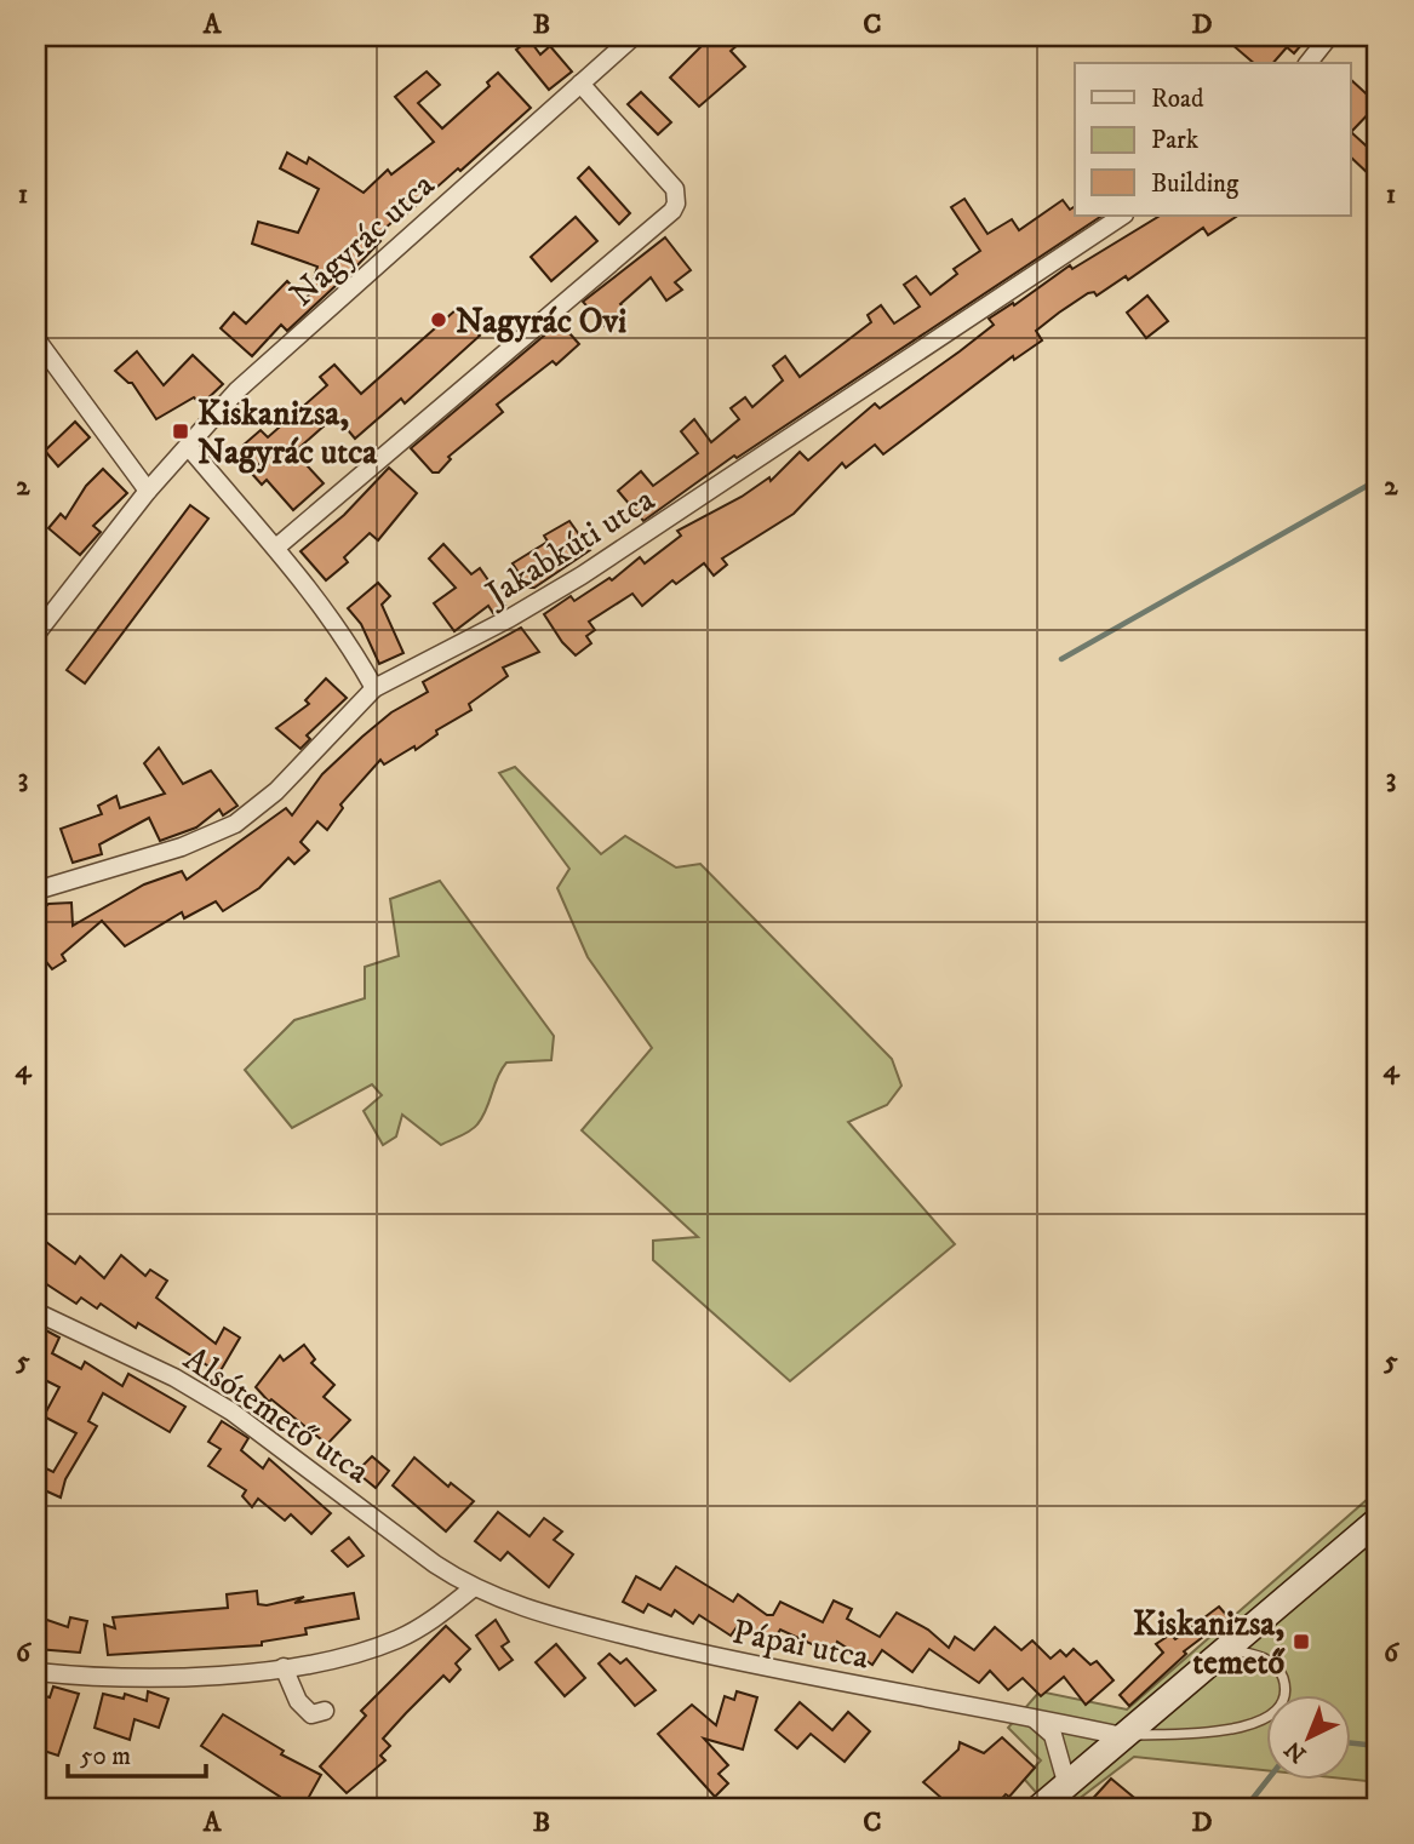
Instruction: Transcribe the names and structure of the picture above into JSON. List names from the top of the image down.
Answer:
{
  "streets": {
    "street": [
      "Nagyrác utca",
      "Jakabkúti utca",
      "Alsótemető utca",
      "Pápai utca"
    ]
  },
  "crossings": [
    ["Alsótemető utca", "Pápai utca"]
  ],
  "places": {
    "other": ["Nagyrác Ovi"],
    "transit": ["Kiskanizsa, Nagyrác utca", "Kiskanizsa, temető"]
  },
  "legend": ["Road", "Park", "Building"],
  "scale_bar": "50 m",
  "north": "bottom left",
  "grid": {
    "columns": [
      "A",
      "B",
      "C",
      "D"
    ],
    "rows": [
      "1",
      "2",
      "3",
      "4",
      "5",
      "6"
    ]
  }
}
